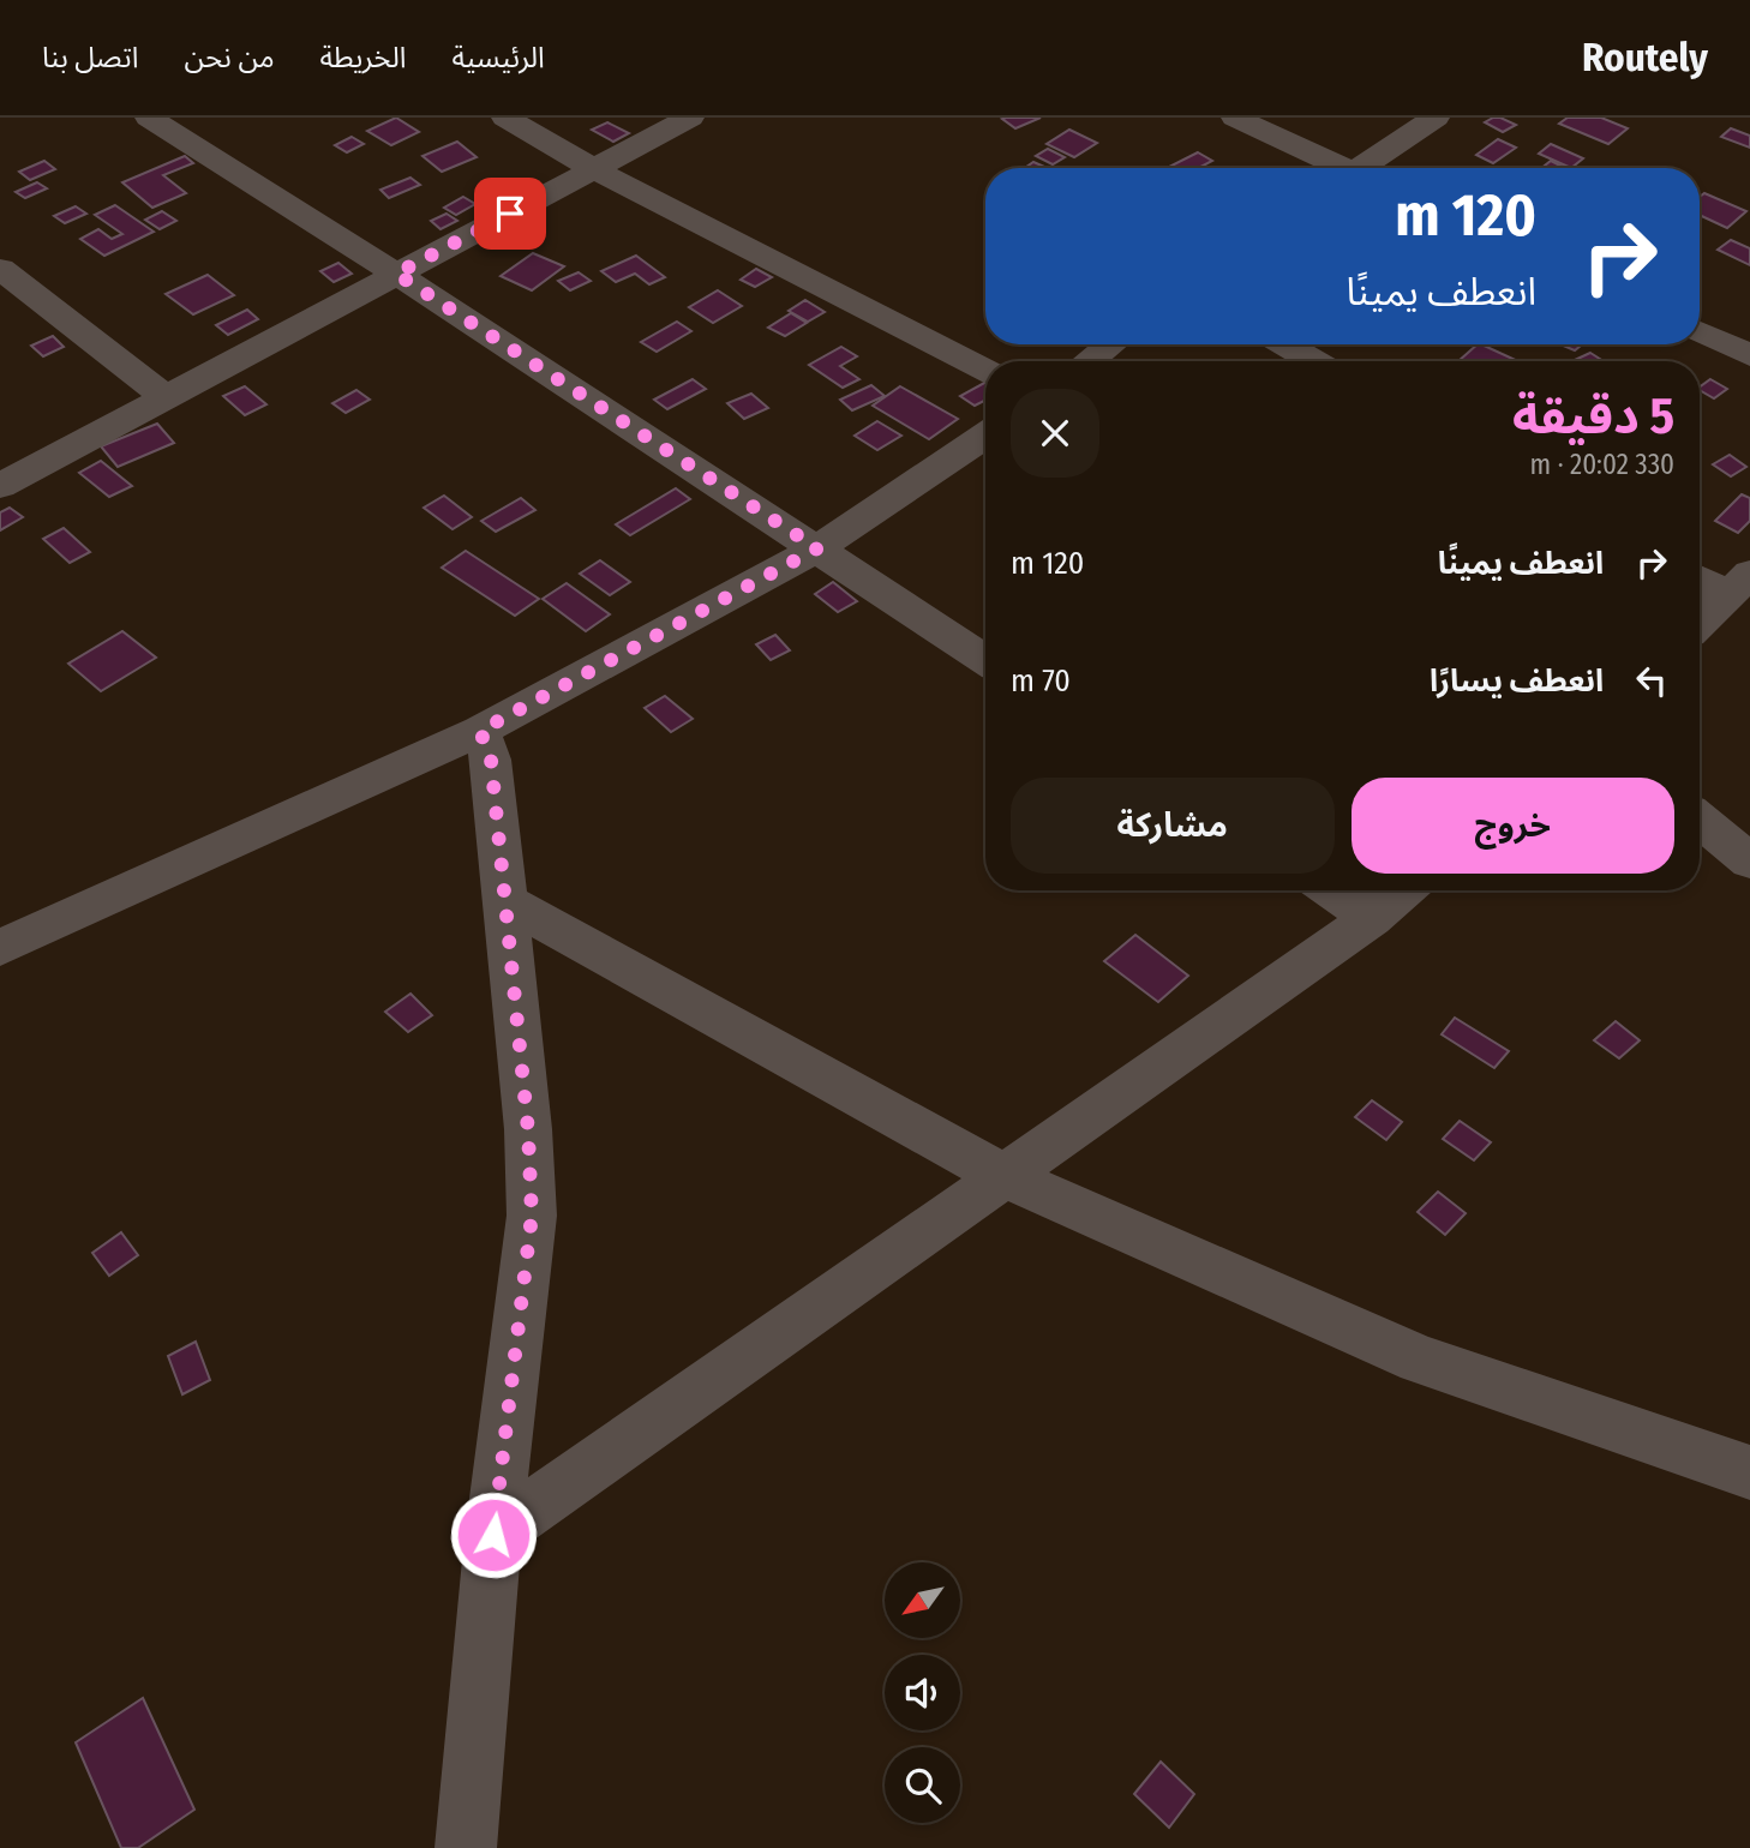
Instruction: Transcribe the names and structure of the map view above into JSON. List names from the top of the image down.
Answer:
{
  "north": "bottom left",
  "page": {
    "header": "Routely",
    "nav": [
      "الرئيسية",
      "الخريطة",
      "من نحن",
      "اتصل بنا"
    ],
    "turn": ["120 m", "انعطف يمينًا"],
    "heading": ["5 دقيقة", "330 m · 20:02"],
    "list": [
      {
        "name": "انعطف يمينًا",
        "value": "120 m"
      },
      {
        "name": "انعطف يسارًا",
        "value": "70 m"
      }
    ],
    "buttons": ["خروج", "مشاركة"]
  }
}
